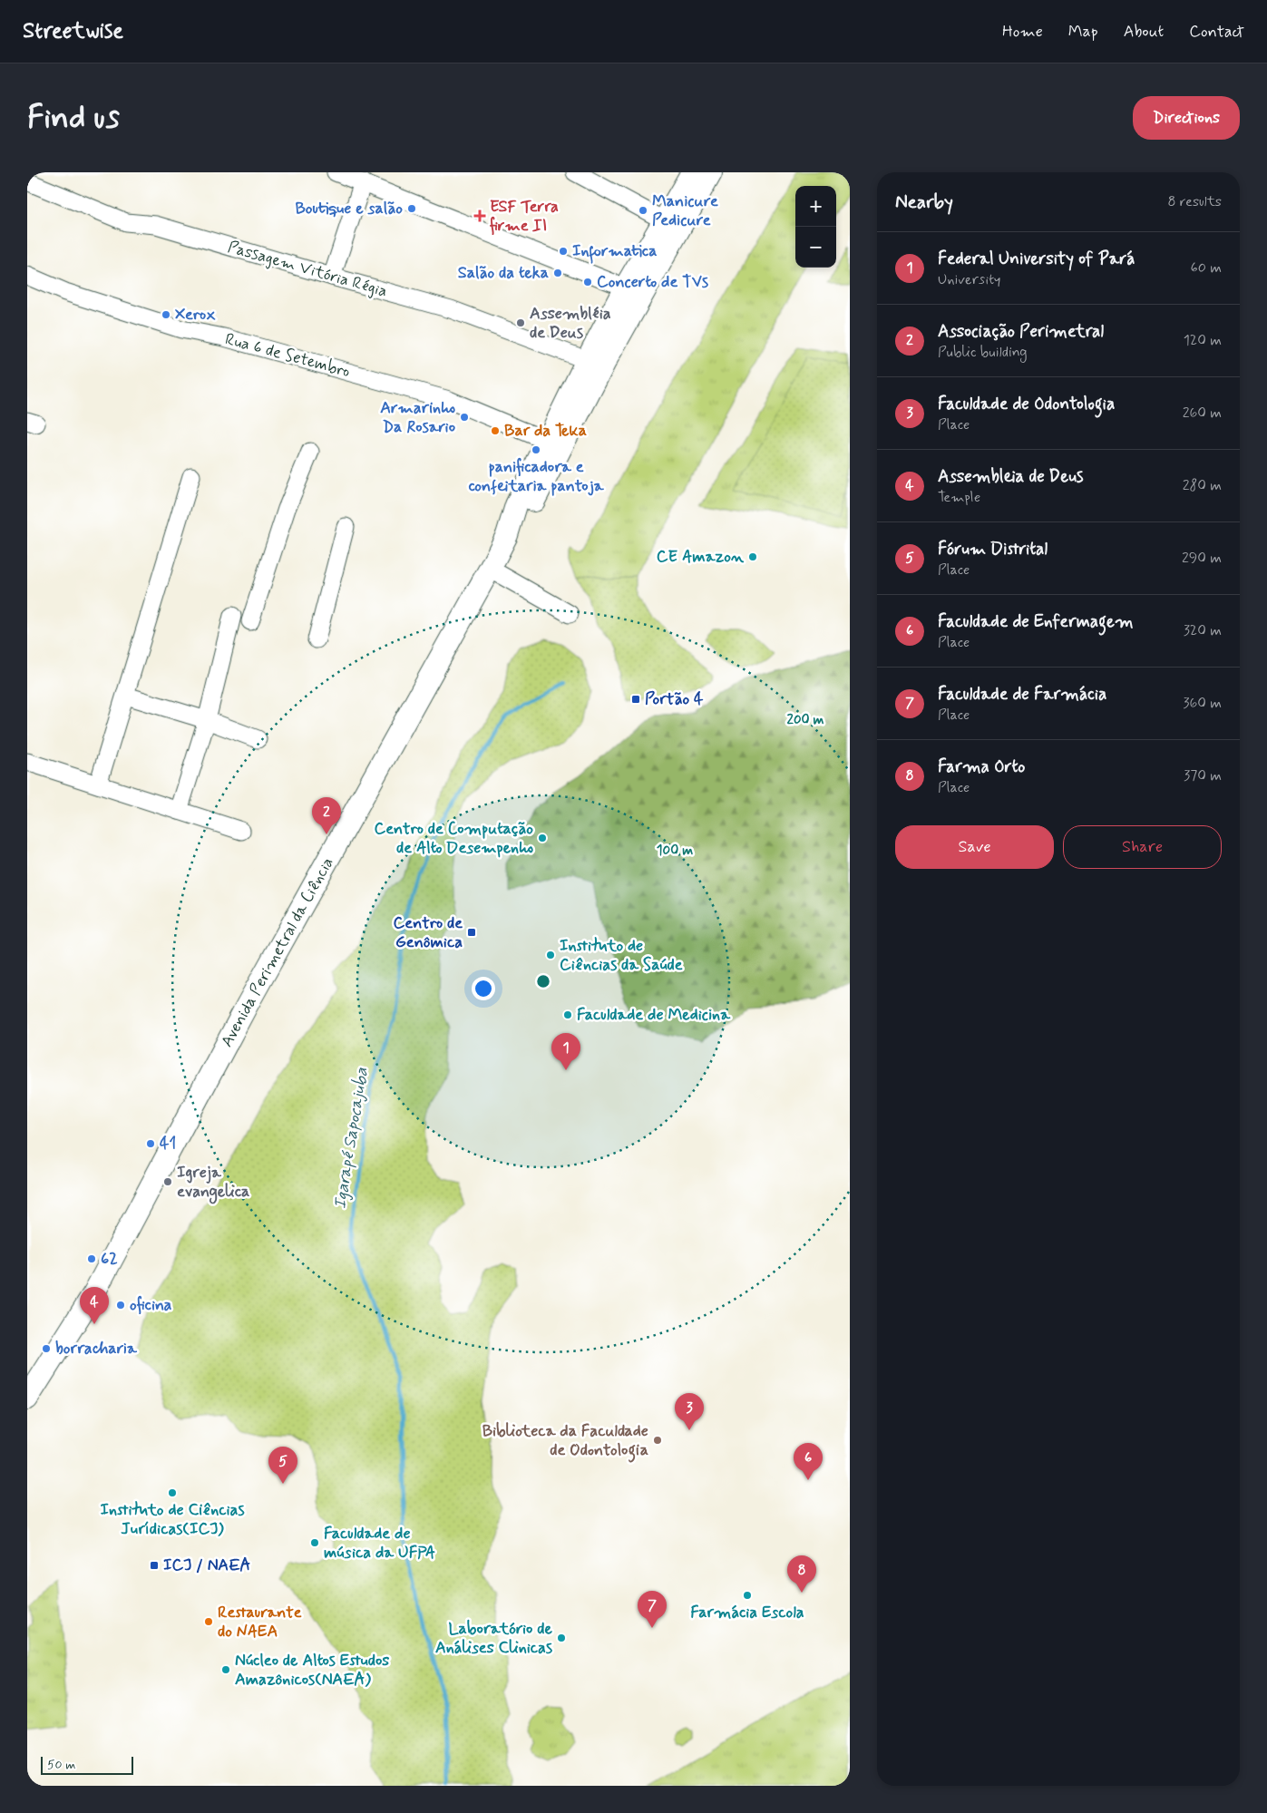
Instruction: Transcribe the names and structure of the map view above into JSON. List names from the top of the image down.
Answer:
{
  "streets": {
    "main road": ["Avenida Perimetral da Ciência"],
    "street": ["Passagem Vitória Régia", "Rua 6 de Setembro"]
  },
  "crossings": [
    ["Passagem Vitória Régia", "Avenida Perimetral da Ciência"],
    ["Rua 6 de Setembro", "Avenida Perimetral da Ciência"]
  ],
  "water": ["Igarapé Sapocajuba"],
  "places": {
    "other": [
      "Boutique e salão",
      "Manicure Pedicure",
      "Informatica",
      "Salão da teka",
      "Concerto de TVs",
      "Xerox",
      "Assembléia de Deus",
      "Armarinho Da Rosario",
      "Bar da Teka",
      "panificadora e confeitaria pantoja",
      "CE Amazon",
      "Centro de Computação de Alto Desempenho",
      "Instituto de Ciências da Saúde",
      "Faculdade de Medicina",
      "41",
      "Igreja evangelica",
      "62",
      "oficina",
      "borracharia",
      "Biblioteca da Faculdade de Odontologia",
      "Instituto de Ciências Jurídicas(ICJ)",
      "Faculdade de música da UFPA",
      "Farmácia Escola",
      "Restaurante do NAEA",
      "Laboratório de Análises Clinicas",
      "Núcleo de Altos Estudos Amazônicos(NAEA)"
    ],
    "health": ["ESF Terra firme II"],
    "transit": ["Portão 4", "Centro de Genômica", "ICJ / NAEA"]
  },
  "scale_bar": "50 m",
  "page": {
    "header": "Streetwise",
    "nav": [
      "Home",
      "Map",
      "About",
      "Contact"
    ],
    "buttons": [
      "Directions",
      ["Save", "Share"]
    ],
    "title": "Find us",
    "heading": ["Nearby", "8 results"],
    "map_buttons": ["+", "−"],
    "list": [
      {
        "mark": "1",
        "name": "Federal University of Pará",
        "note": "University",
        "value": "60 m"
      },
      {
        "mark": "2",
        "name": "Associação Perimetral",
        "note": "Public building",
        "value": "120 m"
      },
      {
        "mark": "3",
        "name": "Faculdade de Odontologia",
        "note": "Place",
        "value": "260 m"
      },
      {
        "mark": "4",
        "name": "Assembleia de Deus",
        "note": "Temple",
        "value": "280 m"
      },
      {
        "mark": "5",
        "name": "Fórum Distrital",
        "note": "Place",
        "value": "290 m"
      },
      {
        "mark": "6",
        "name": "Faculdade de Enfermagem",
        "note": "Place",
        "value": "320 m"
      },
      {
        "mark": "7",
        "name": "Faculdade de Farmácia",
        "note": "Place",
        "value": "360 m"
      },
      {
        "mark": "8",
        "name": "Farma Orto",
        "note": "Place",
        "value": "370 m"
      }
    ],
    "pins": [
      "2",
      "1",
      "4",
      "3",
      "6",
      "5",
      "8",
      "7"
    ],
    "scale": "50 m"
  },
  "rings": ["200 m", "100 m"]
}
